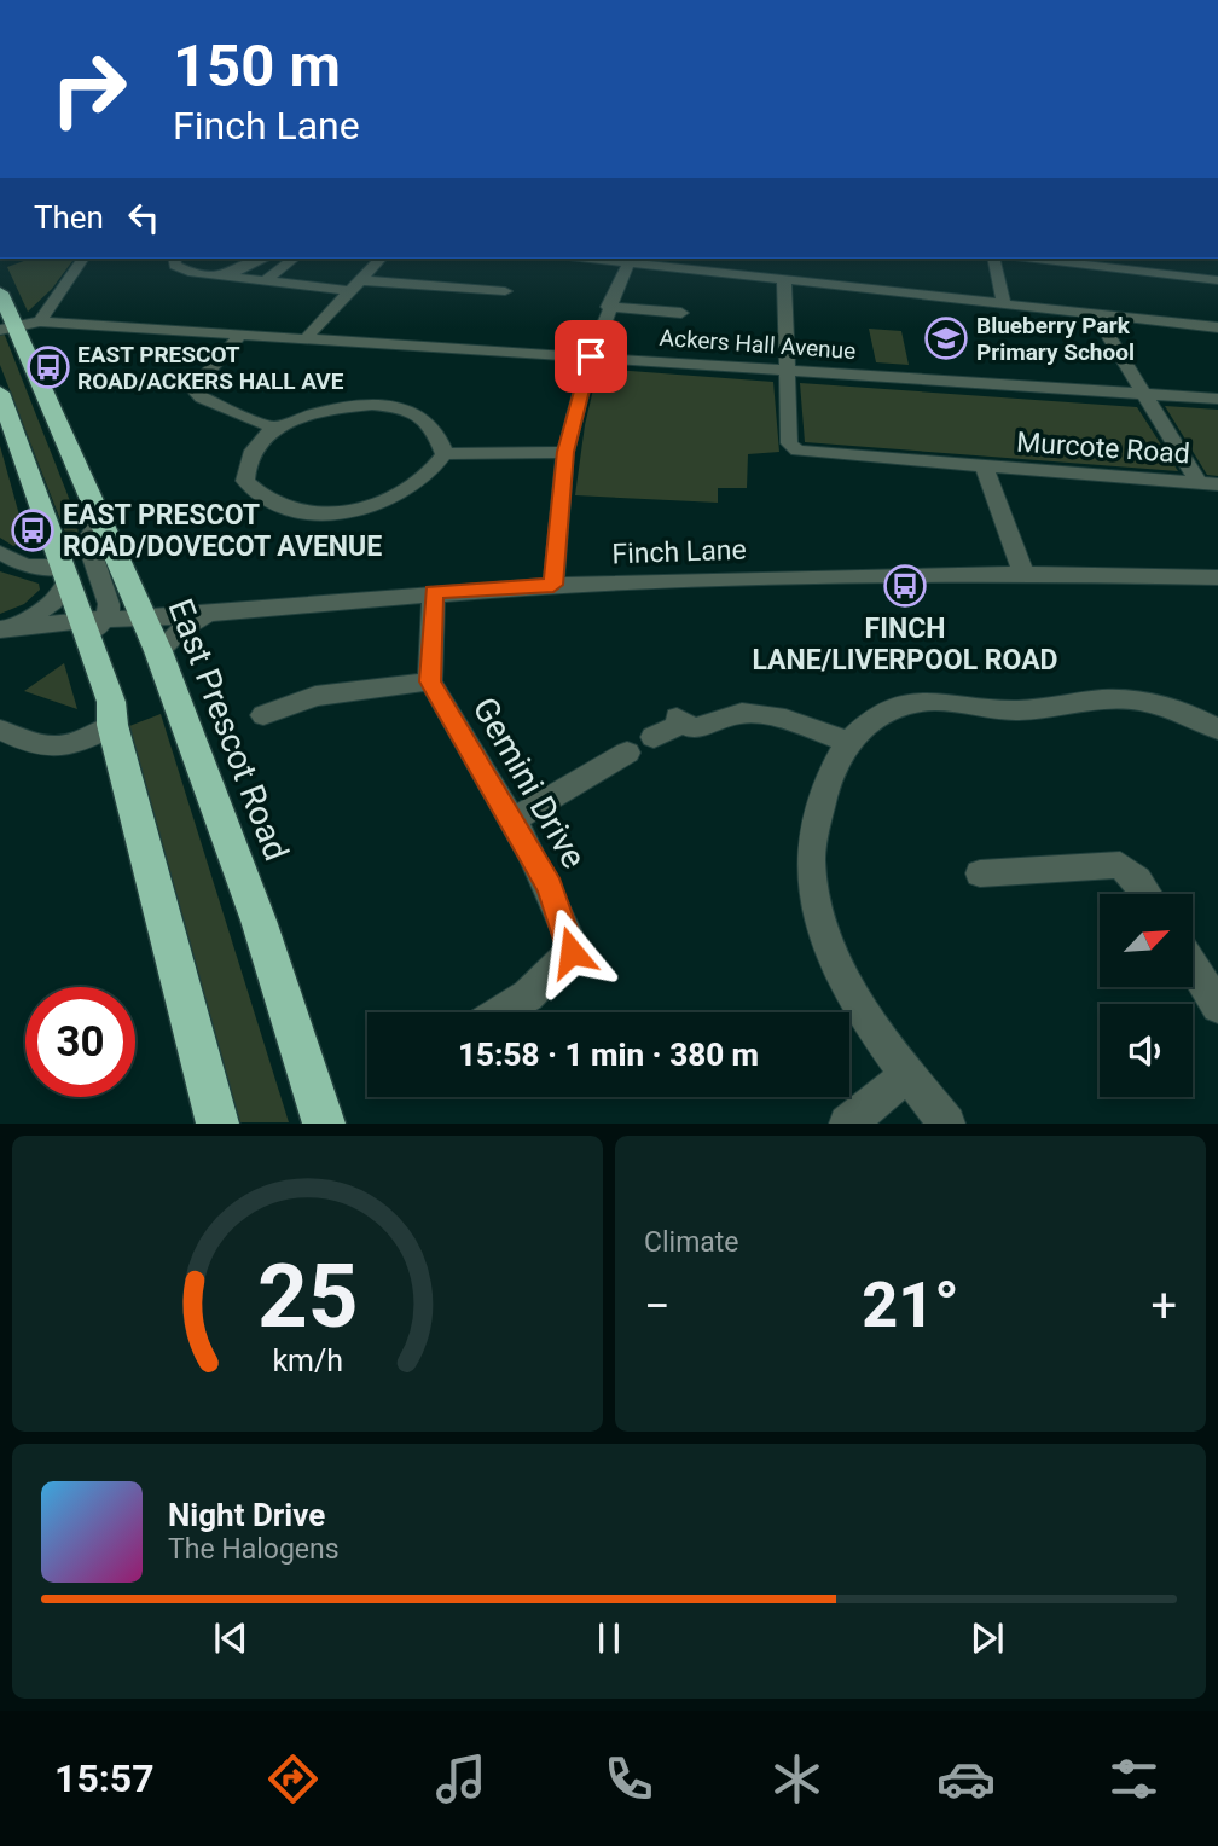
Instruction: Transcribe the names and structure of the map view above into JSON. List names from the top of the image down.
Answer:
{
  "streets": {
    "highway": ["East Prescot Road"],
    "street": [
      "Ackers Hall Avenue",
      "Murcote Road",
      "Finch Lane",
      "Gemini Drive"
    ]
  },
  "crossings": [
    ["Ackers Hall Avenue", "Murcote Road"],
    ["Ackers Hall Avenue", "East Prescot Road"],
    ["Finch Lane", "East Prescot Road"]
  ],
  "places": {
    "school or university": ["Blueberry Park Primary School"],
    "bus stop": ["EAST PRESCOT ROAD/ACKERS HALL AVE", "EAST PRESCOT ROAD/DOVECOT AVENUE", "FINCH LANE/LIVERPOOL ROAD"]
  },
  "north": "top right",
  "page": {
    "turn": ["150 m", "Finch Lane"],
    "then": "Then",
    "limit": "30",
    "trip": "15:58 · 1 min · 380 m",
    "tile": "Climate",
    "heat": ["−", "21°", "+"],
    "song": ["Night Drive", "The Halogens"],
    "tabs": "15:57",
    "gauge": ["25", "km/h"]
  }
}
